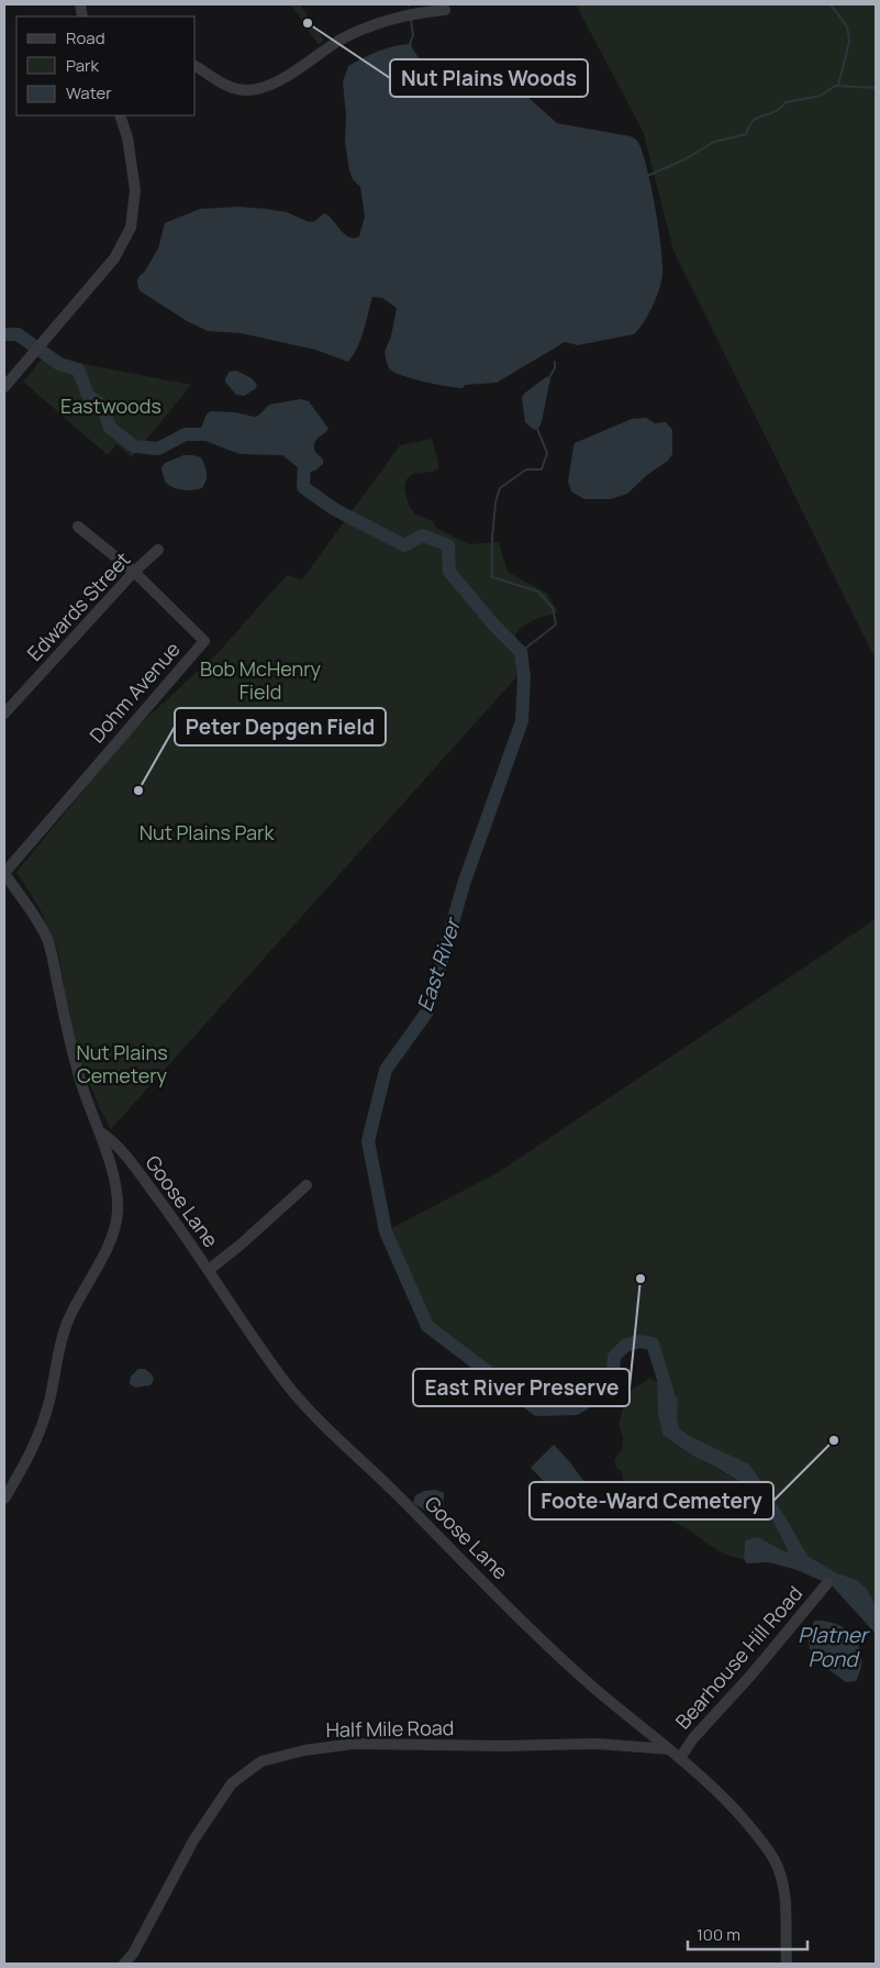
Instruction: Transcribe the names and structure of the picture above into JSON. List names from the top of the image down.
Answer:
{
  "streets": {
    "street": [
      "Edwards Street",
      "Dohm Avenue",
      "Goose Lane",
      "Bearhouse Hill Road",
      "Half Mile Road"
    ]
  },
  "crossings": [
    ["Edwards Street", "Dohm Avenue"],
    ["Goose Lane", "Bearhouse Hill Road"],
    ["Goose Lane", "Half Mile Road"]
  ],
  "water": ["East River", "Platner Pond"],
  "parks": [
    "Eastwoods",
    "Bob McHenry Field",
    "Nut Plains Park",
    "Nut Plains Cemetery"
  ],
  "places": [
    "Nut Plains Woods",
    "Peter Depgen Field",
    "East River Preserve",
    "Foote-Ward Cemetery"
  ],
  "legend": ["Road", "Park", "Water"],
  "scale_bar": "100 m"
}
